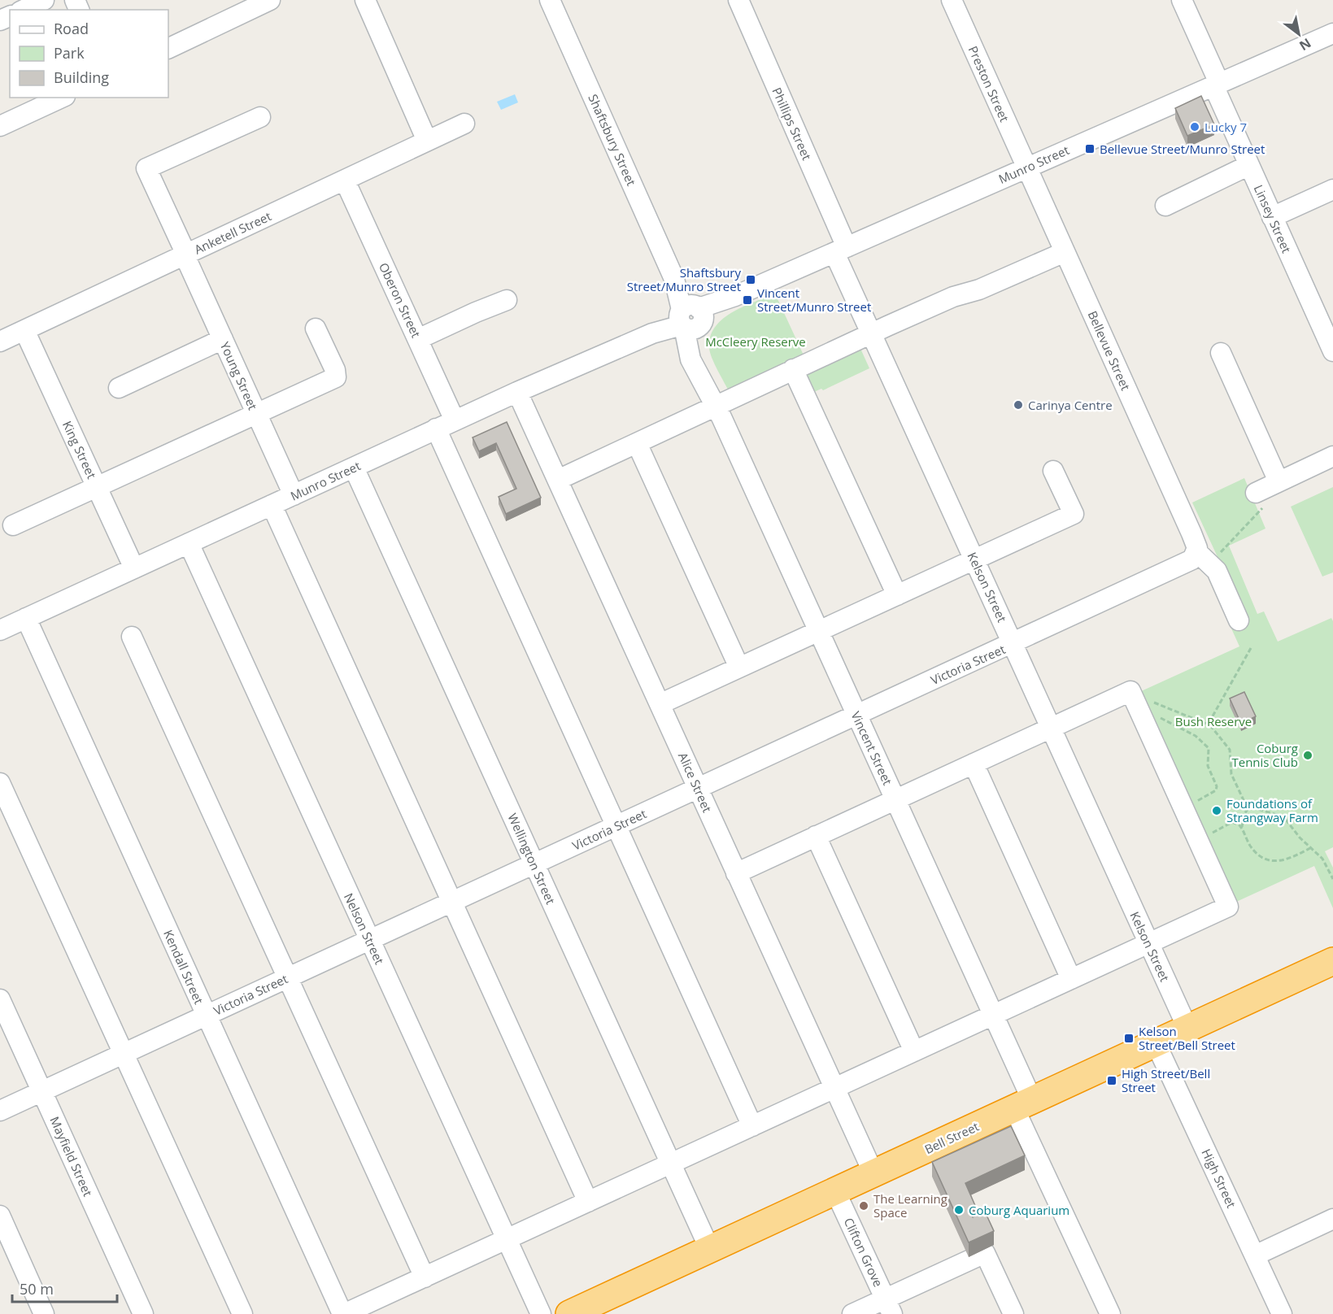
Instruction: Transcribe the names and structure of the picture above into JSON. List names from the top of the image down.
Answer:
{
  "streets": {
    "highway": ["Bell Street"],
    "street": [
      "Preston Street",
      "Phillips Street",
      "Shaftsbury Street",
      "Munro Street",
      "Linsey Street",
      "Anketell Street",
      "Oberon Street",
      "Bellevue Street",
      "Young Street",
      "King Street",
      "Kelson Street",
      "Victoria Street",
      "Vincent Street",
      "Alice Street",
      "Wellington Street",
      "Nelson Street",
      "Kendall Street",
      "Mayfield Street",
      "High Street",
      "Clifton Grove"
    ]
  },
  "crossings": [
    ["Preston Street", "Munro Street"],
    ["Preston Street", "Bellevue Street"],
    ["Phillips Street", "Munro Street"],
    ["Phillips Street", "Kelson Street"],
    ["Shaftsbury Street", "Munro Street"],
    ["Shaftsbury Street", "Vincent Street"],
    ["Munro Street", "Linsey Street"],
    ["Munro Street", "Oberon Street"],
    ["Munro Street", "Bellevue Street"],
    ["Munro Street", "Young Street"],
    ["Munro Street", "King Street"],
    ["Munro Street", "Kelson Street"],
    ["Munro Street", "Vincent Street"],
    ["Munro Street", "Alice Street"],
    ["Munro Street", "Wellington Street"],
    ["Munro Street", "Nelson Street"],
    ["Munro Street", "Kendall Street"],
    ["Anketell Street", "Oberon Street"],
    ["Anketell Street", "Young Street"],
    ["Anketell Street", "King Street"],
    ["Bellevue Street", "Victoria Street"],
    ["Kelson Street", "Victoria Street"],
    ["Kelson Street", "Bell Street"],
    ["Victoria Street", "Vincent Street"],
    ["Victoria Street", "Alice Street"],
    ["Victoria Street", "Wellington Street"],
    ["Victoria Street", "Nelson Street"],
    ["Victoria Street", "Kendall Street"],
    ["Victoria Street", "Mayfield Street"],
    ["Vincent Street", "Bell Street"],
    ["Alice Street", "Bell Street"],
    ["Wellington Street", "Bell Street"],
    ["Bell Street", "High Street"],
    ["Bell Street", "Clifton Grove"]
  ],
  "parks": ["McCleery Reserve", "Bush Reserve"],
  "places": {
    "other": [
      "Lucky 7",
      "Carinya Centre",
      "Coburg Tennis Club",
      "Foundations of Strangway Farm",
      "The Learning Space",
      "Coburg Aquarium"
    ],
    "transit": [
      "Bellevue Street/Munro Street",
      "Shaftsbury Street/Munro Street",
      "Vincent Street/Munro Street",
      "Kelson Street/Bell Street",
      "High Street/Bell Street"
    ]
  },
  "legend": ["Road", "Park", "Building"],
  "scale_bar": "50 m",
  "north": "bottom right"
}
